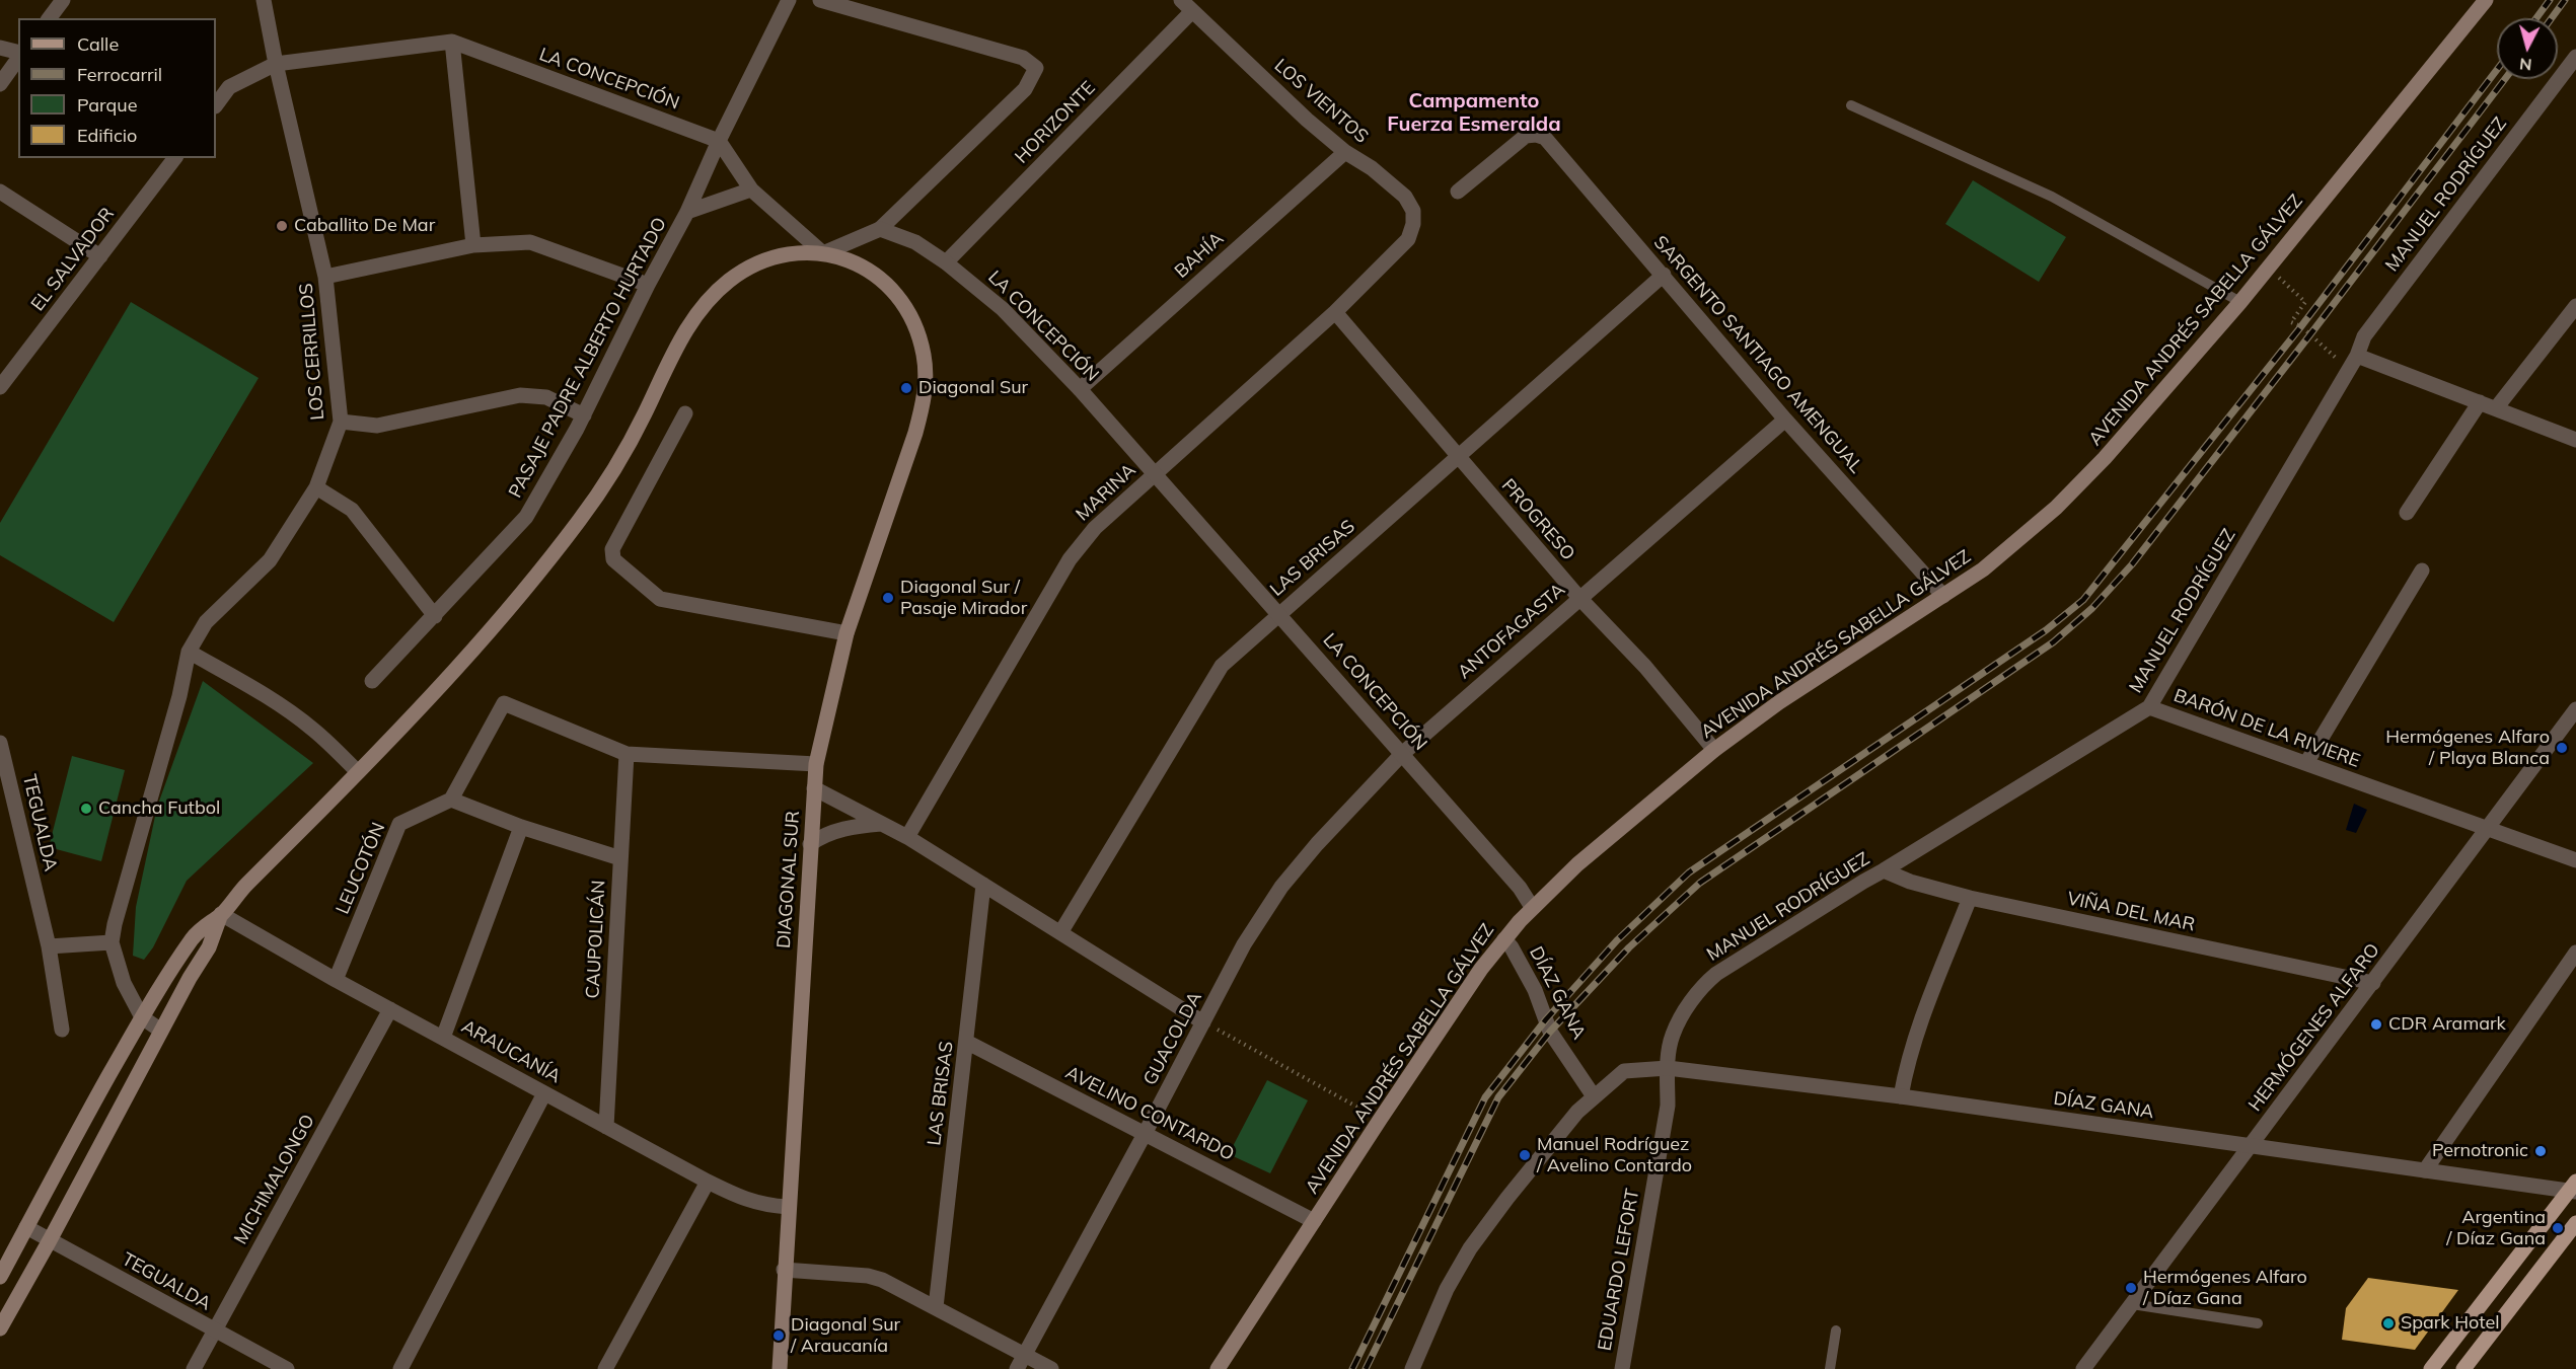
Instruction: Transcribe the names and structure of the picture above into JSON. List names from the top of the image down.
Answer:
{
  "streets": {
    "main road": ["AVENIDA ANDRÉS SABELLA GÁLVEZ", "DIAGONAL SUR"],
    "street": [
      "LA CONCEPCIÓN",
      "LOS VIENTOS",
      "HORIZONTE",
      "MANUEL RODRÍGUEZ",
      "BAHÍA",
      "EL SALVADOR",
      "LOS CERRILLOS",
      "SARGENTO SANTIAGO AMENGUAL",
      "PASAJE PADRE ALBERTO HURTADO",
      "MARINA",
      "PROGRESO",
      "LAS BRISAS",
      "ANTOFAGASTA",
      "BARÓN DE LA RIVIERE",
      "TEGUALDA",
      "LEUCOTÓN",
      "VIÑA DEL MAR",
      "CAUPOLICÁN",
      "DÍAZ GANA",
      "HERMÓGENES ALFARO",
      "GUACOLDA",
      "ARAUCANÍA",
      "AVELINO CONTARDO",
      "MICHIMALONGO",
      "EDUARDO LEFORT"
    ]
  },
  "crossings": [
    ["LA CONCEPCIÓN", "HORIZONTE"],
    ["LA CONCEPCIÓN", "BAHÍA"],
    ["LA CONCEPCIÓN", "AVENIDA ANDRÉS SABELLA GÁLVEZ"],
    ["LA CONCEPCIÓN", "LOS CERRILLOS"],
    ["LA CONCEPCIÓN", "PASAJE PADRE ALBERTO HURTADO"],
    ["LA CONCEPCIÓN", "MARINA"],
    ["LA CONCEPCIÓN", "LAS BRISAS"],
    ["LA CONCEPCIÓN", "ANTOFAGASTA"],
    ["LA CONCEPCIÓN", "GUACOLDA"],
    ["LOS VIENTOS", "HORIZONTE"],
    ["LOS VIENTOS", "BAHÍA"],
    ["LOS VIENTOS", "MARINA"],
    ["MANUEL RODRÍGUEZ", "BARÓN DE LA RIVIERE"],
    ["MANUEL RODRÍGUEZ", "VIÑA DEL MAR"],
    ["MANUEL RODRÍGUEZ", "DÍAZ GANA"],
    ["MANUEL RODRÍGUEZ", "EDUARDO LEFORT"],
    ["AVENIDA ANDRÉS SABELLA GÁLVEZ", "SARGENTO SANTIAGO AMENGUAL"],
    ["AVENIDA ANDRÉS SABELLA GÁLVEZ", "PROGRESO"],
    ["AVENIDA ANDRÉS SABELLA GÁLVEZ", "DÍAZ GANA"],
    ["AVENIDA ANDRÉS SABELLA GÁLVEZ", "AVELINO CONTARDO"],
    ["SARGENTO SANTIAGO AMENGUAL", "LAS BRISAS"],
    ["SARGENTO SANTIAGO AMENGUAL", "ANTOFAGASTA"],
    ["MARINA", "PROGRESO"],
    ["PROGRESO", "LAS BRISAS"],
    ["PROGRESO", "ANTOFAGASTA"],
    ["LAS BRISAS", "AVELINO CONTARDO"],
    ["ANTOFAGASTA", "GUACOLDA"],
    ["BARÓN DE LA RIVIERE", "HERMÓGENES ALFARO"],
    ["TEGUALDA", "MICHIMALONGO"],
    ["LEUCOTÓN", "ARAUCANÍA"],
    ["DIAGONAL SUR", "ARAUCANÍA"],
    ["VIÑA DEL MAR", "HERMÓGENES ALFARO"],
    ["CAUPOLICÁN", "ARAUCANÍA"],
    ["DÍAZ GANA", "HERMÓGENES ALFARO"],
    ["DÍAZ GANA", "EDUARDO LEFORT"],
    ["GUACOLDA", "AVELINO CONTARDO"],
    ["ARAUCANÍA", "MICHIMALONGO"]
  ],
  "districts": ["Campamento Fuerza Esmeralda"],
  "places": [
    "Caballito De Mar",
    "Diagonal Sur",
    "Diagonal Sur / Pasaje Mirador",
    "Hermógenes Alfaro / Playa Blanca",
    "Cancha Futbol",
    "CDR Aramark",
    "Pernotronic",
    "Manuel Rodríguez / Avelino Contardo",
    "Argentina / Díaz Gana",
    "Hermógenes Alfaro / Díaz Gana",
    "Spark Hotel",
    "Diagonal Sur / Araucanía"
  ],
  "legend": [
    "Calle",
    "Ferrocarril",
    "Parque",
    "Edificio"
  ],
  "north": "bottom"
}
